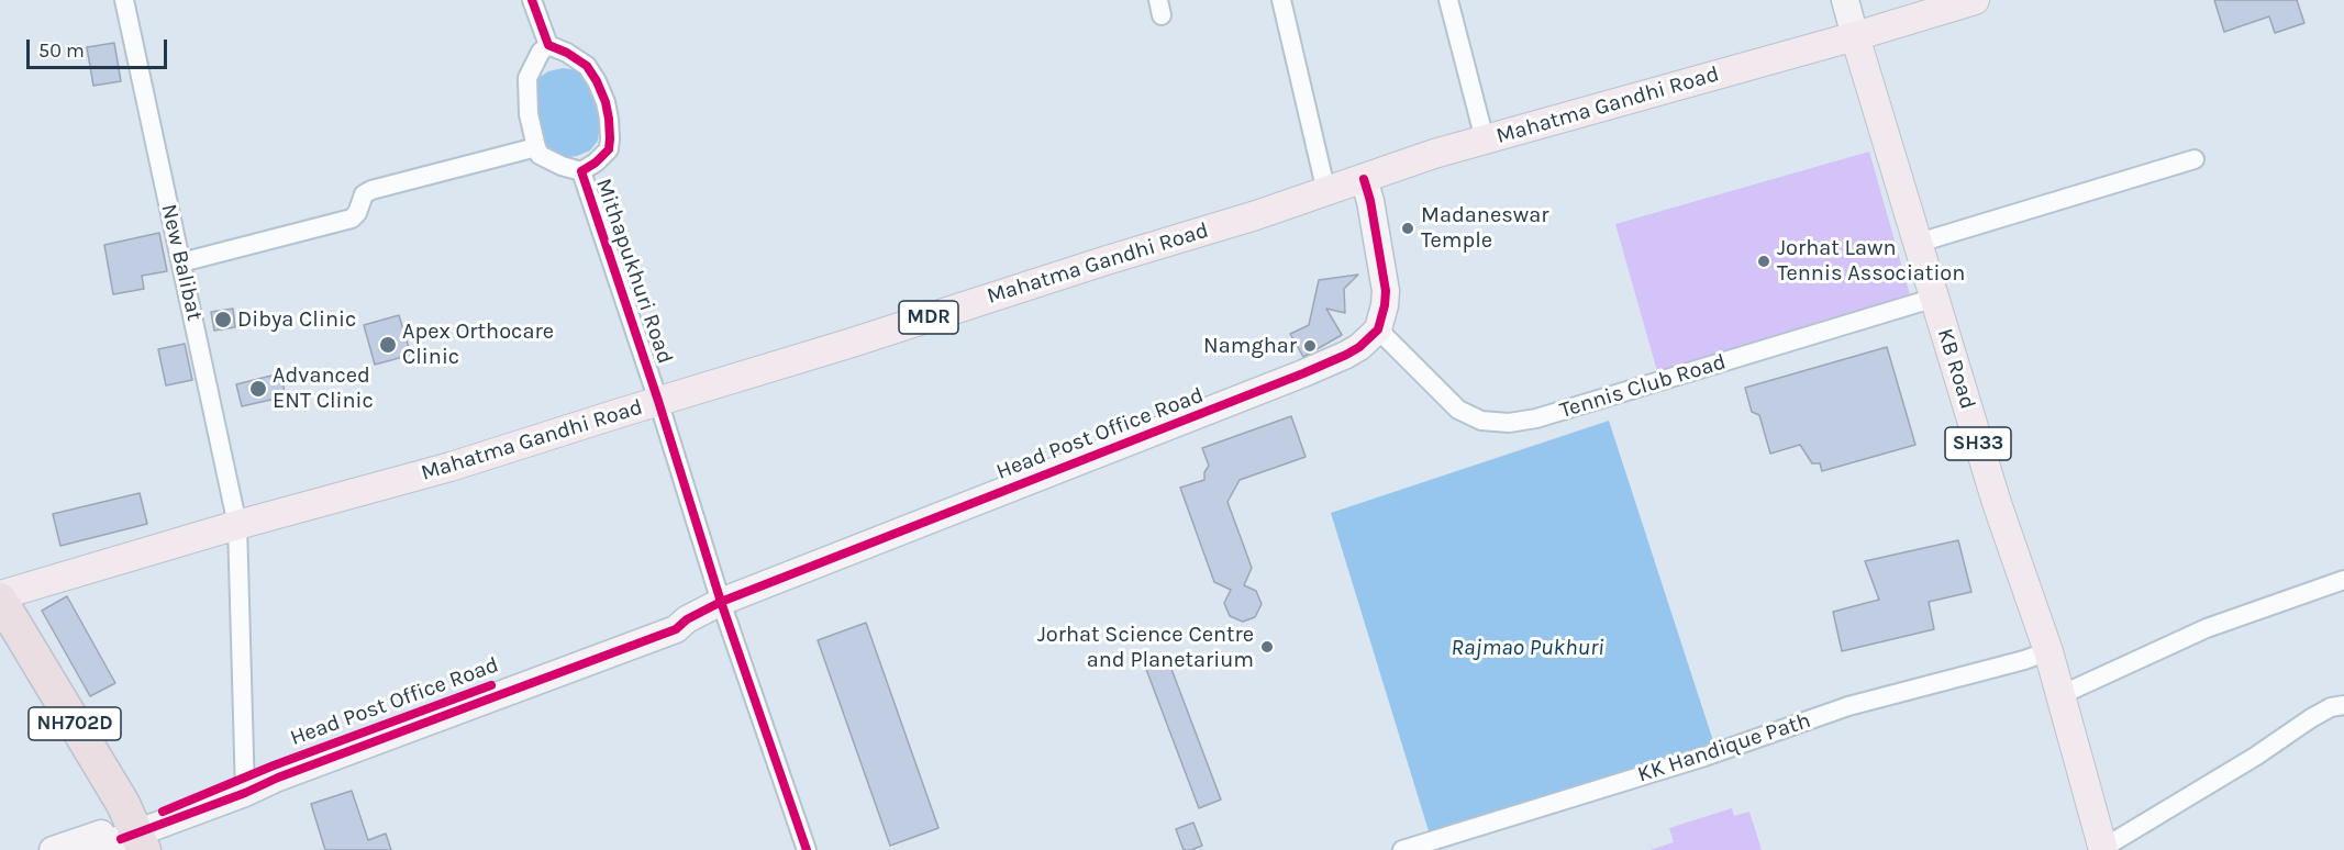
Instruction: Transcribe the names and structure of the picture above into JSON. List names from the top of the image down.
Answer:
{
  "streets": {
    "highway": ["NH702D"],
    "main road": [
      "Mahatma Gandhi Road",
      "MDR",
      "KB Road",
      "SH33"
    ],
    "street": [
      "New Balibat",
      "Mithapukhuri Road",
      "Tennis Club Road",
      "Head Post Office Road",
      "KK Handique Path"
    ]
  },
  "crossings": [
    ["Mahatma Gandhi Road", "New Balibat"],
    ["Mahatma Gandhi Road", "Mithapukhuri Road"],
    ["Mahatma Gandhi Road", "KB Road"],
    ["Mahatma Gandhi Road", "NH702D"],
    ["New Balibat", "Head Post Office Road"],
    ["Mithapukhuri Road", "Head Post Office Road"],
    ["KB Road", "Tennis Club Road"],
    ["KB Road", "KK Handique Path"],
    ["Tennis Club Road", "Head Post Office Road"],
    ["Head Post Office Road", "NH702D"]
  ],
  "water": ["Rajmao Pukhuri"],
  "places": [
    "Madaneswar Temple",
    "Jorhat Lawn Tennis Association",
    "Dibya Clinic",
    "Apex Orthocare Clinic",
    "Namghar",
    "Advanced ENT Clinic",
    "Jorhat Science Centre and Planetarium"
  ],
  "scale_bar": "50 m"
}
